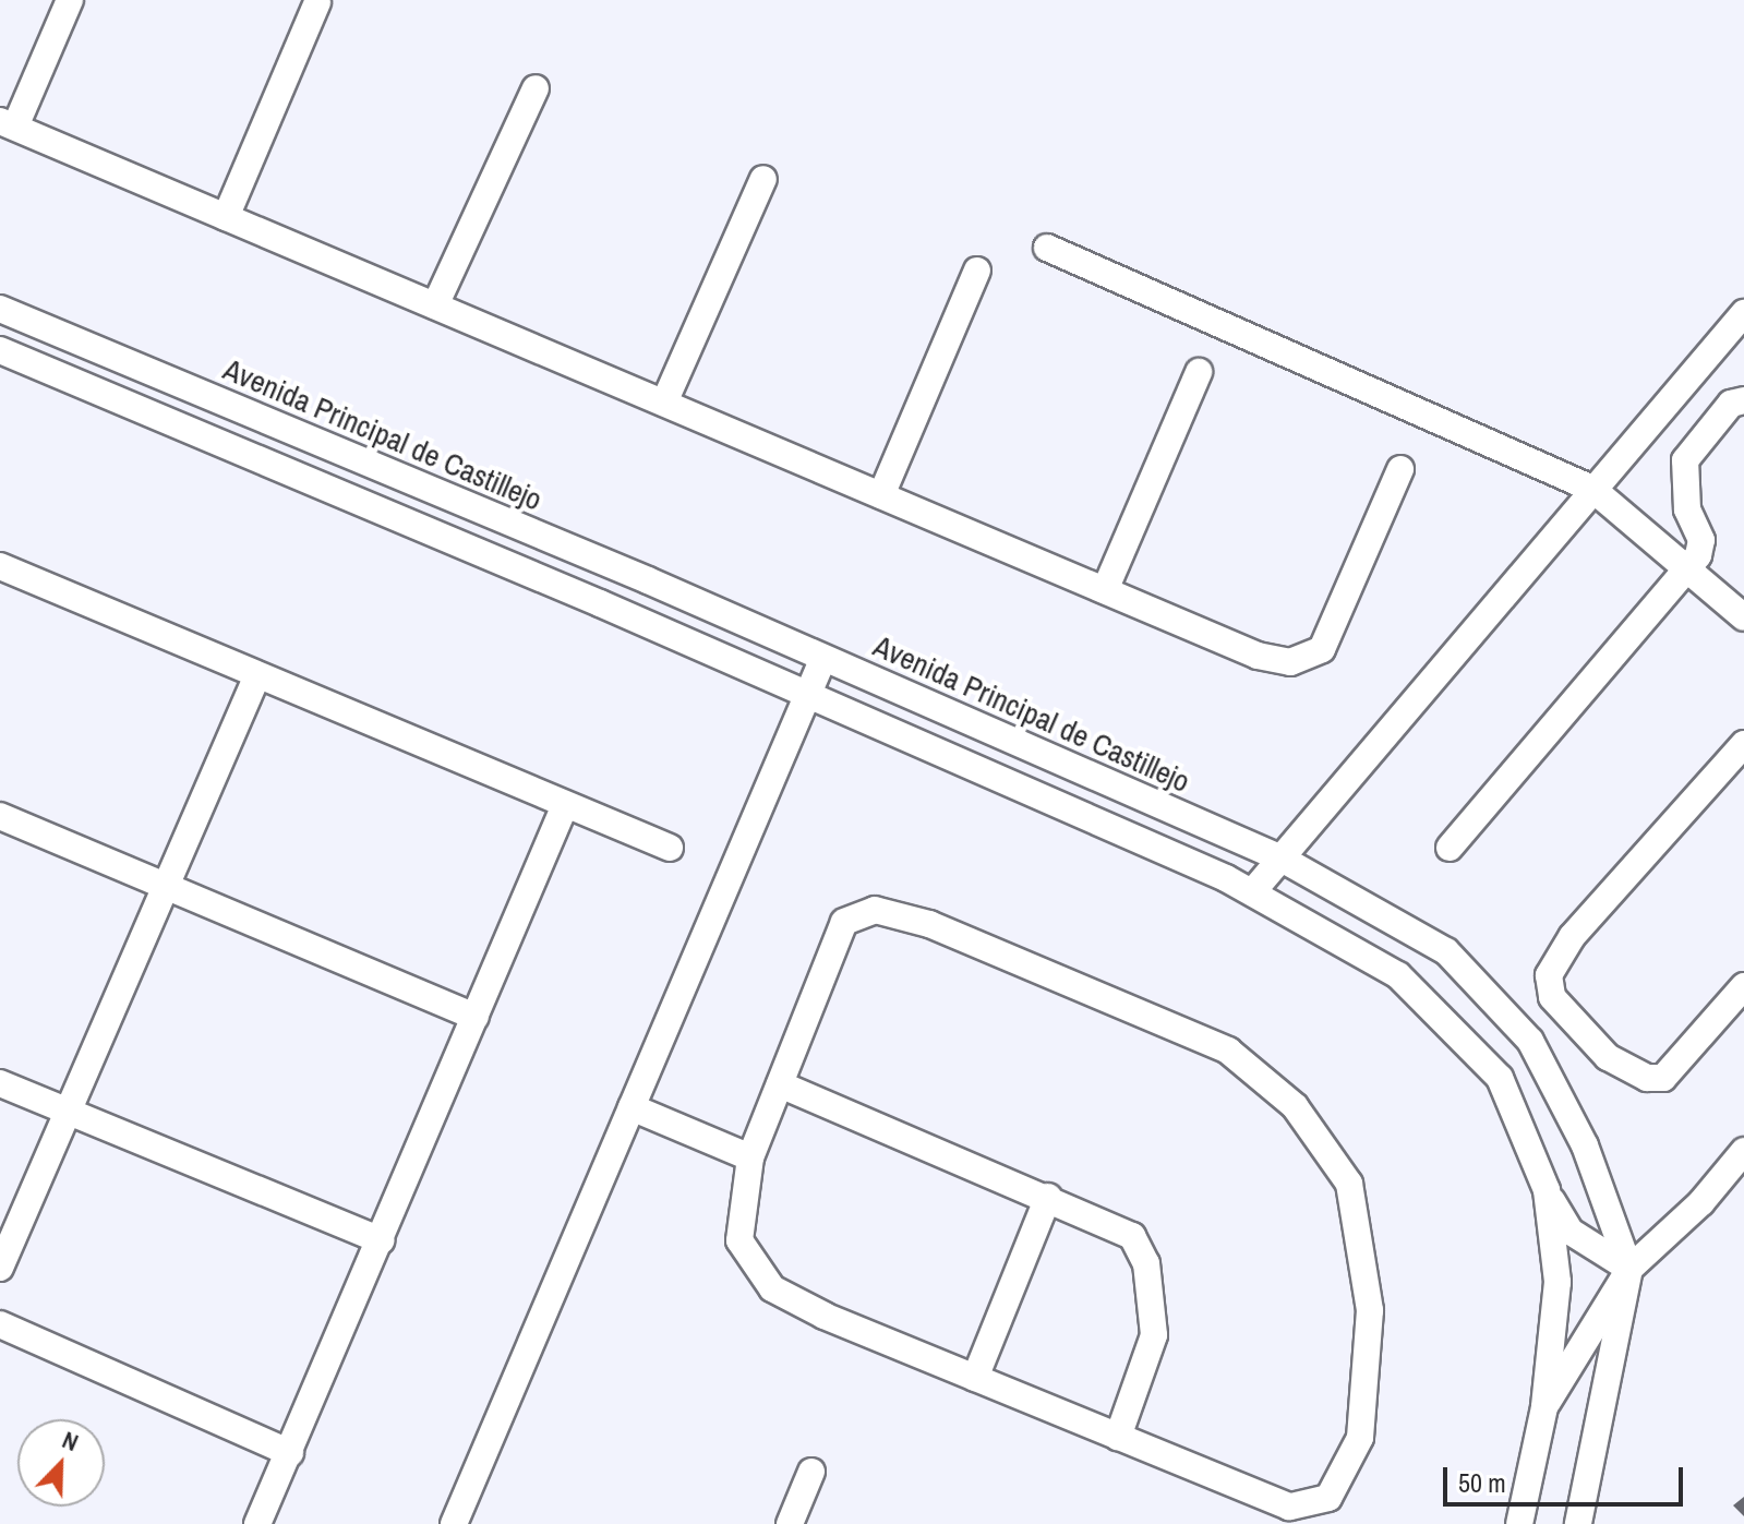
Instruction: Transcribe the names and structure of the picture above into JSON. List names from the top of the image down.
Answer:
{
  "streets": {
    "street": ["Avenida Principal de Castillejo"]
  },
  "scale_bar": "50 m",
  "north": "top right"
}
